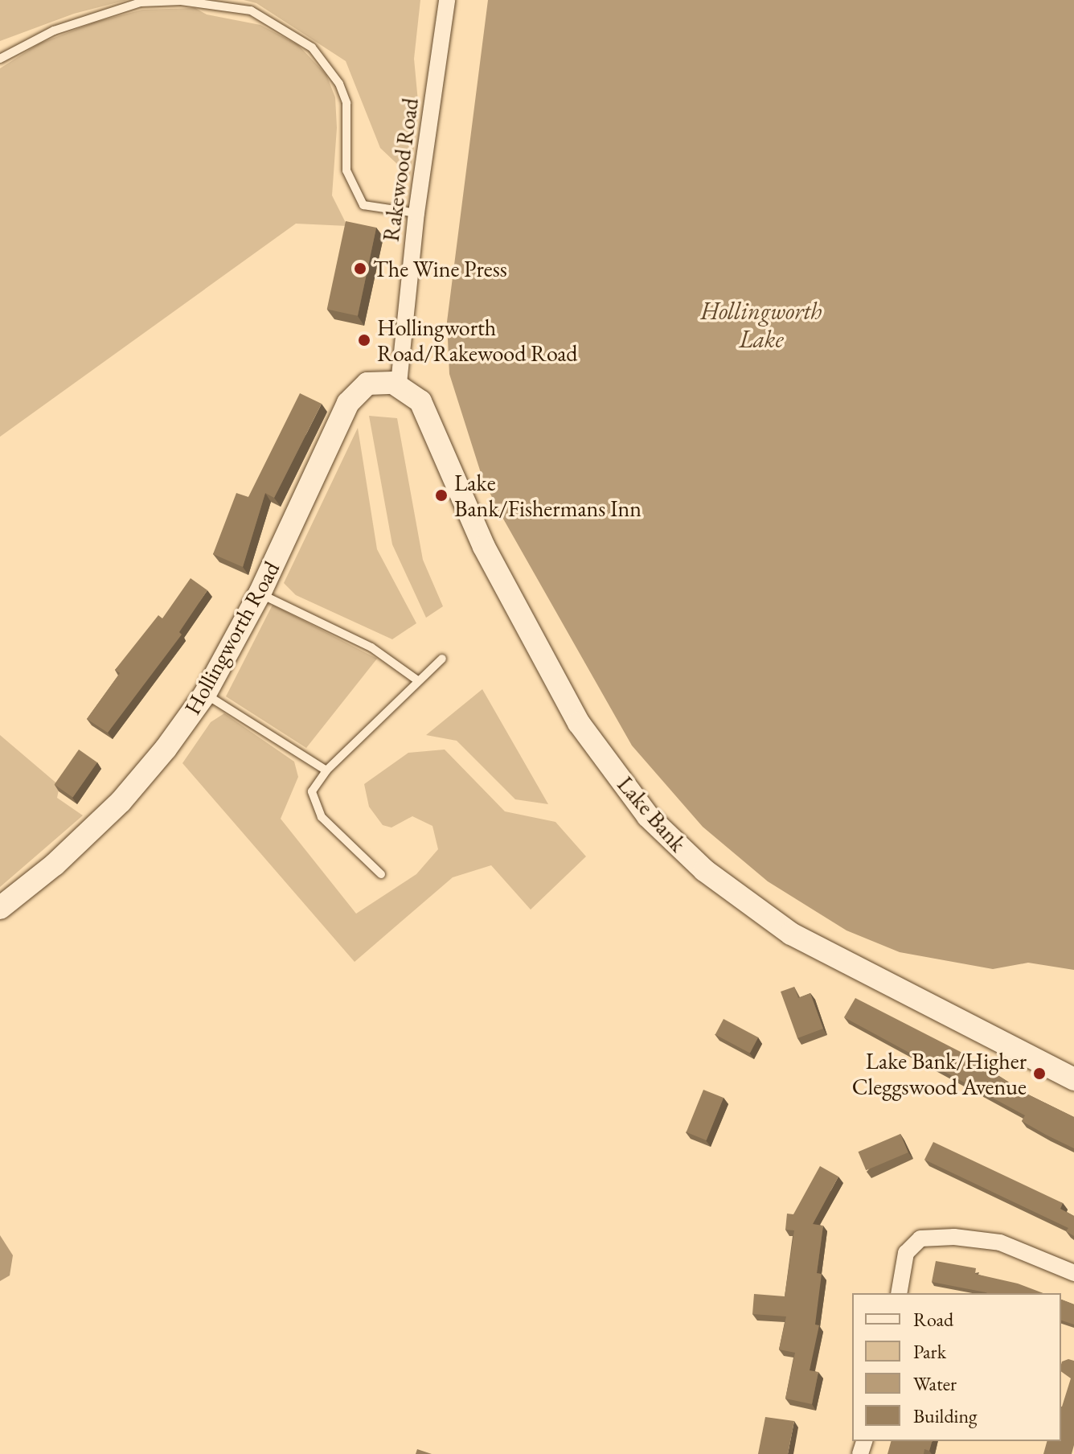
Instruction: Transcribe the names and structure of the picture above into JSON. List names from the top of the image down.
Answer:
{
  "streets": {
    "main road": ["Hollingworth Road", "Lake Bank"],
    "street": ["Rakewood Road"]
  },
  "crossings": [
    ["Rakewood Road", "Hollingworth Road"],
    ["Rakewood Road", "Lake Bank"],
    ["Hollingworth Road", "Lake Bank"]
  ],
  "water": ["Hollingworth Lake"],
  "places": [
    "The Wine Press",
    "Hollingworth Road/Rakewood Road",
    "Lake Bank/Fishermans Inn",
    "Lake Bank/Higher Cleggswood Avenue"
  ],
  "legend": [
    "Road",
    "Park",
    "Water",
    "Building"
  ]
}
